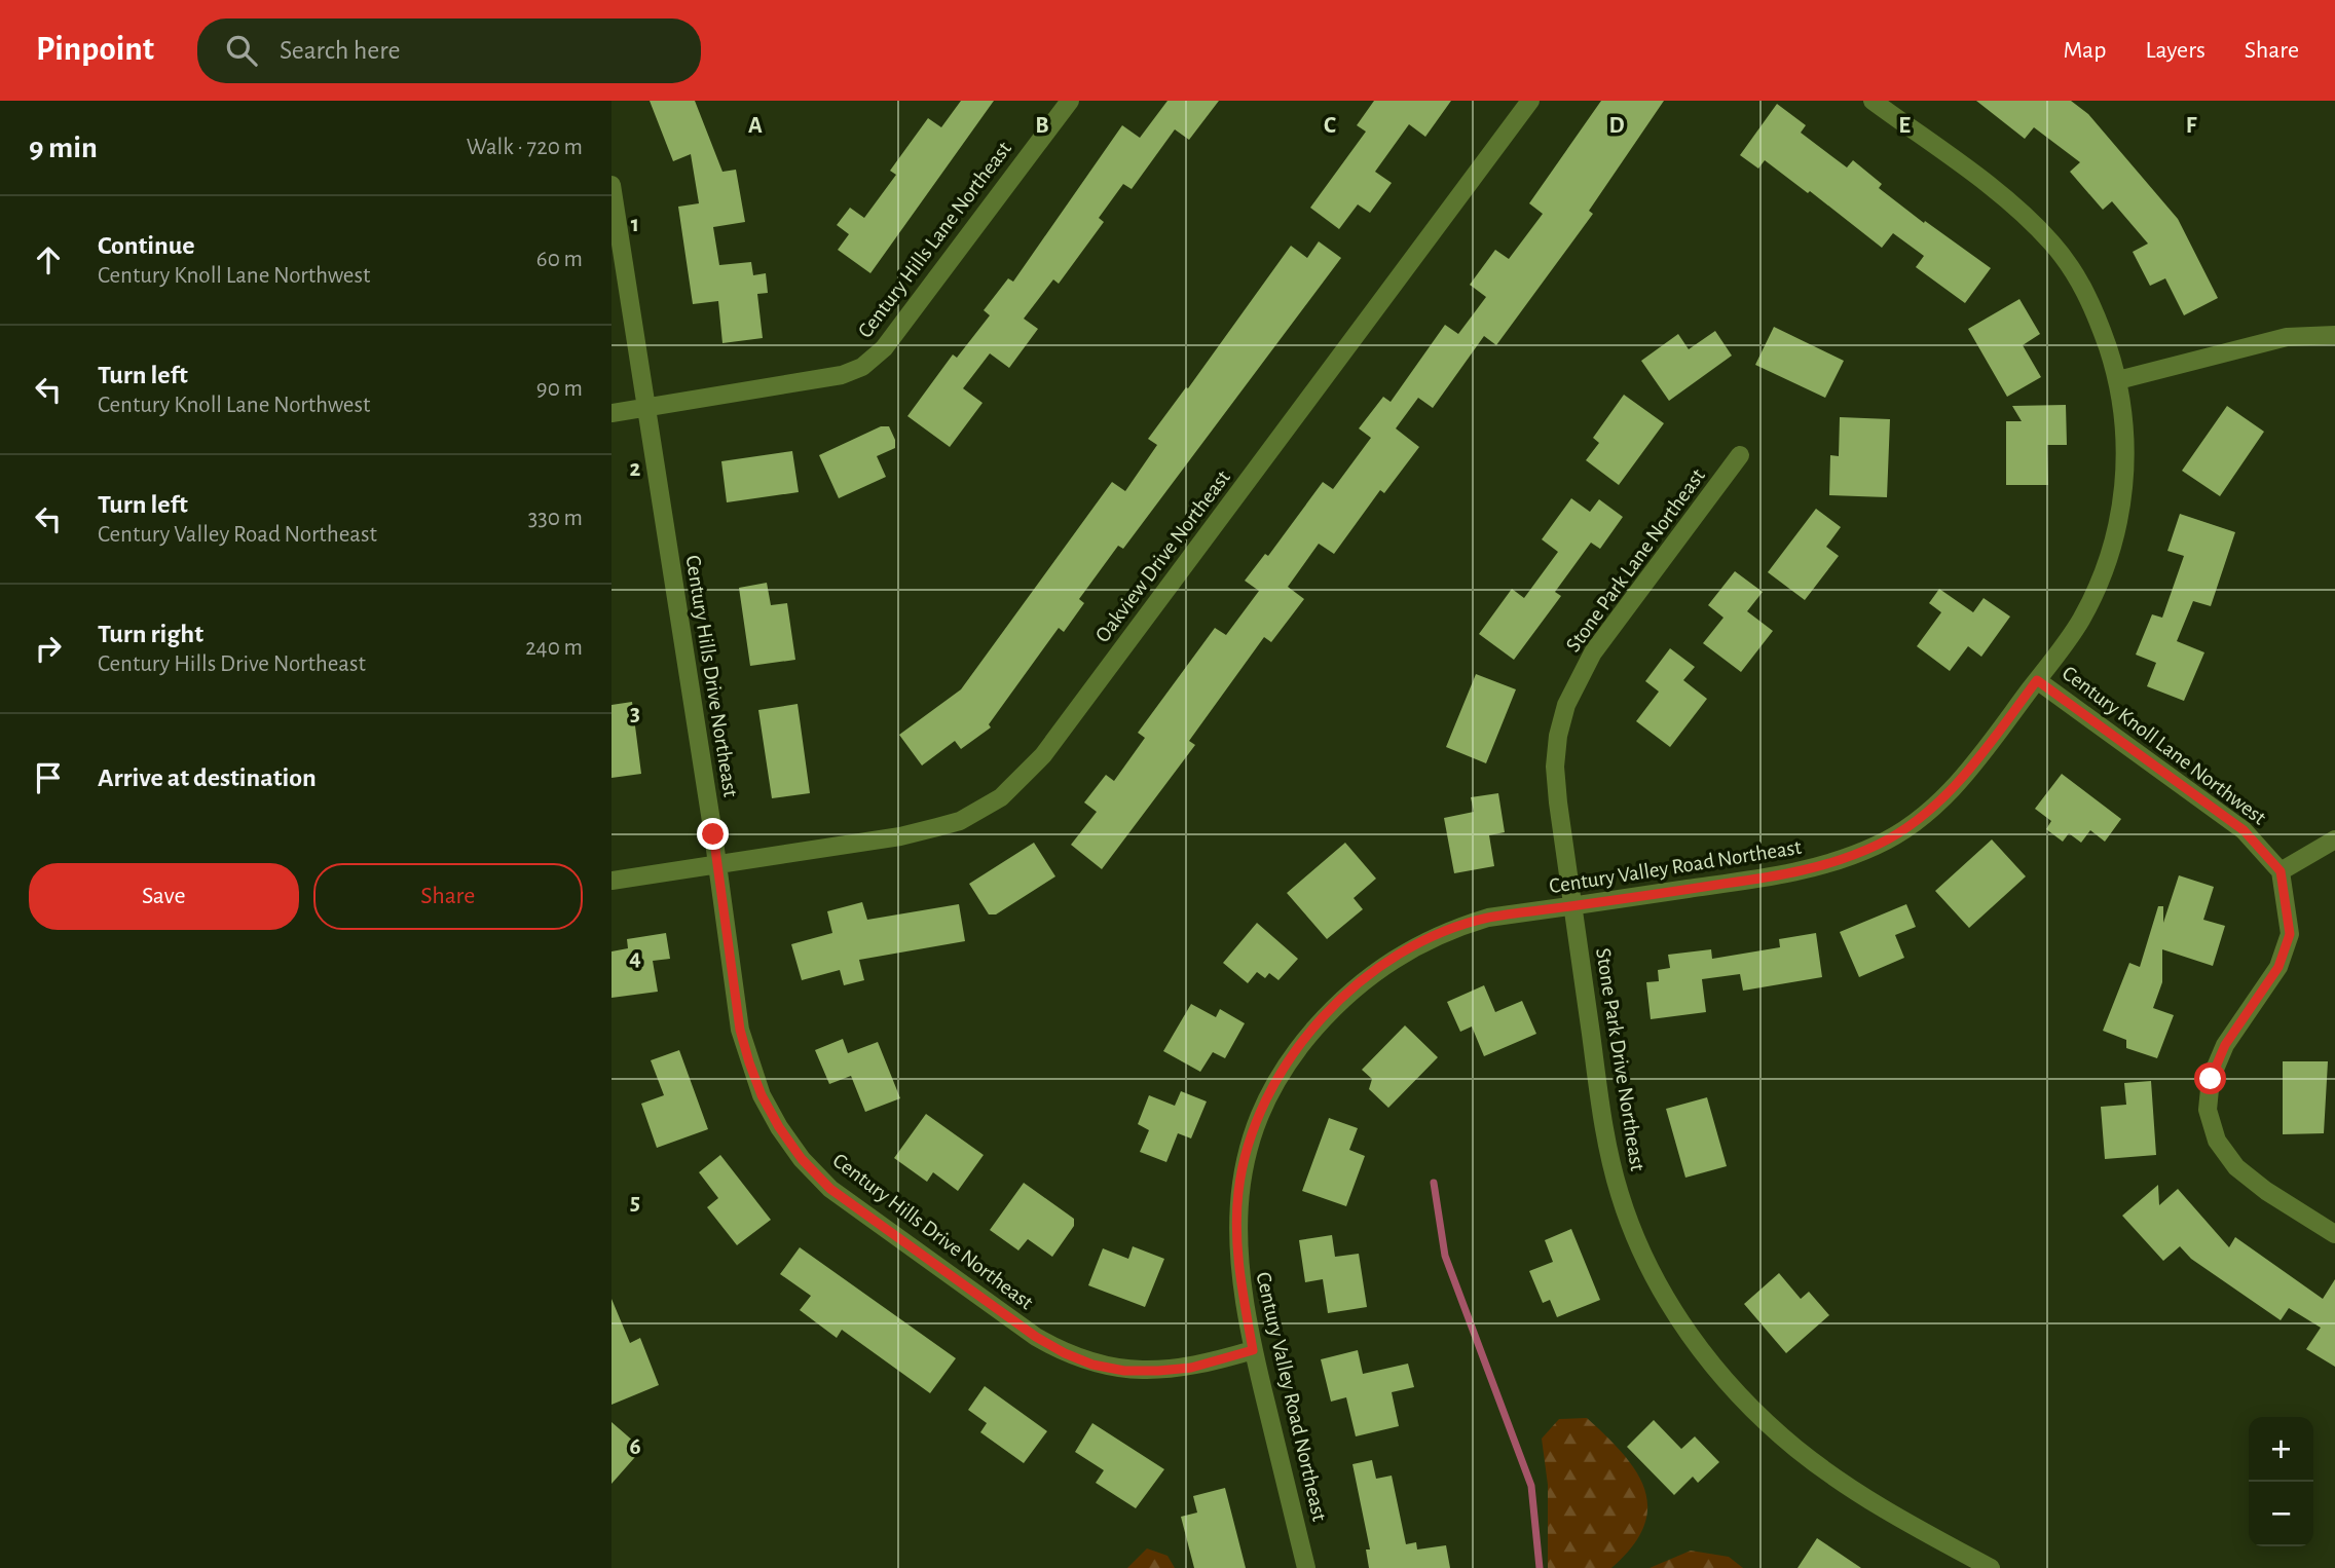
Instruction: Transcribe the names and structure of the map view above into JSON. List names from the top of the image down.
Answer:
{
  "streets": {
    "street": [
      "Century Hills Lane Northeast",
      "Oakview Drive Northeast",
      "Stone Park Lane Northeast",
      "Century Hills Drive Northeast",
      "Century Knoll Lane Northwest",
      "Century Valley Road Northeast",
      "Stone Park Drive Northeast"
    ]
  },
  "crossings": [
    ["Century Hills Lane Northeast", "Century Hills Drive Northeast"],
    ["Oakview Drive Northeast", "Century Hills Drive Northeast"],
    ["Stone Park Lane Northeast", "Century Valley Road Northeast"],
    ["Stone Park Lane Northeast", "Stone Park Drive Northeast"],
    ["Century Hills Drive Northeast", "Century Valley Road Northeast"],
    ["Century Knoll Lane Northwest", "Century Valley Road Northeast"],
    ["Century Valley Road Northeast", "Stone Park Drive Northeast"]
  ],
  "page": {
    "header": "Pinpoint",
    "search": "Search here",
    "nav": ["Map", "Layers", "Share"],
    "heading": ["9 min", "Walk · 720 m"],
    "list": [
      ["Continue", "Century Knoll Lane Northwest", "60 m"],
      ["Turn left", "Century Knoll Lane Northwest", "90 m"],
      ["Turn left", "Century Valley Road Northeast", "330 m"],
      ["Turn right", "Century Hills Drive Northeast", "240 m"],
      "Arrive at destination"
    ],
    "buttons": ["Save", "Share"],
    "map_buttons": ["+", "−"]
  },
  "grid": {
    "columns": [
      "A",
      "B",
      "C",
      "D",
      "E",
      "F"
    ],
    "rows": [
      "1",
      "2",
      "3",
      "4",
      "5",
      "6"
    ]
  }
}
